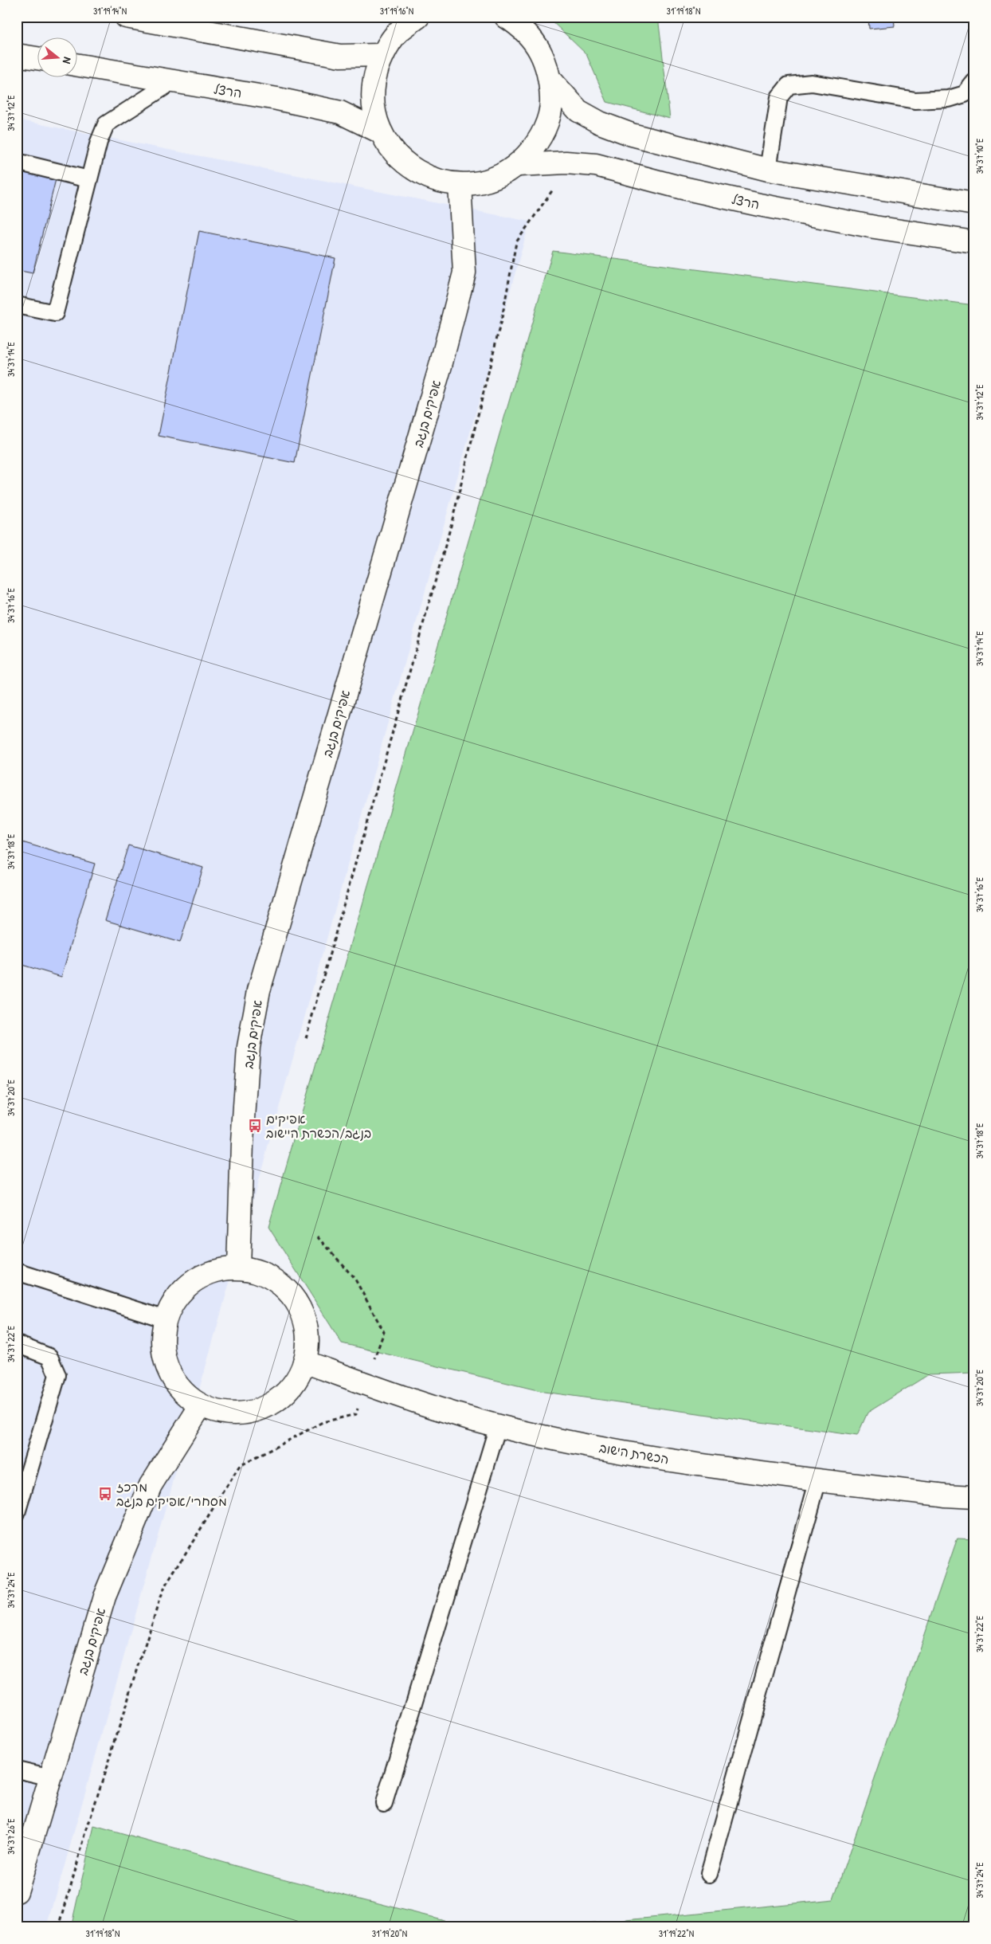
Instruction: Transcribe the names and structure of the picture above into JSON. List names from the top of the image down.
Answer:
{
  "streets": {
    "street": ["הרצל", "אפיקים בנגב", "הכשרת הישוב"]
  },
  "places": {
    "bus stop": ["אפיקים בנגב/הכשרת היישוב", "מרכז מסחרי/אפיקים בנגב"]
  },
  "north": "right",
  "coordinates": [
    "31°19'14\"N",
    "31°19'16\"N",
    "31°19'18\"N",
    "34°37'12\"E",
    "34°37'10\"E",
    "34°37'14\"E",
    "34°37'16\"E",
    "34°37'18\"E",
    "34°37'20\"E",
    "34°37'22\"E",
    "34°37'24\"E",
    "34°37'26\"E",
    "31°19'20\"N",
    "31°19'22\"N"
  ]
}
